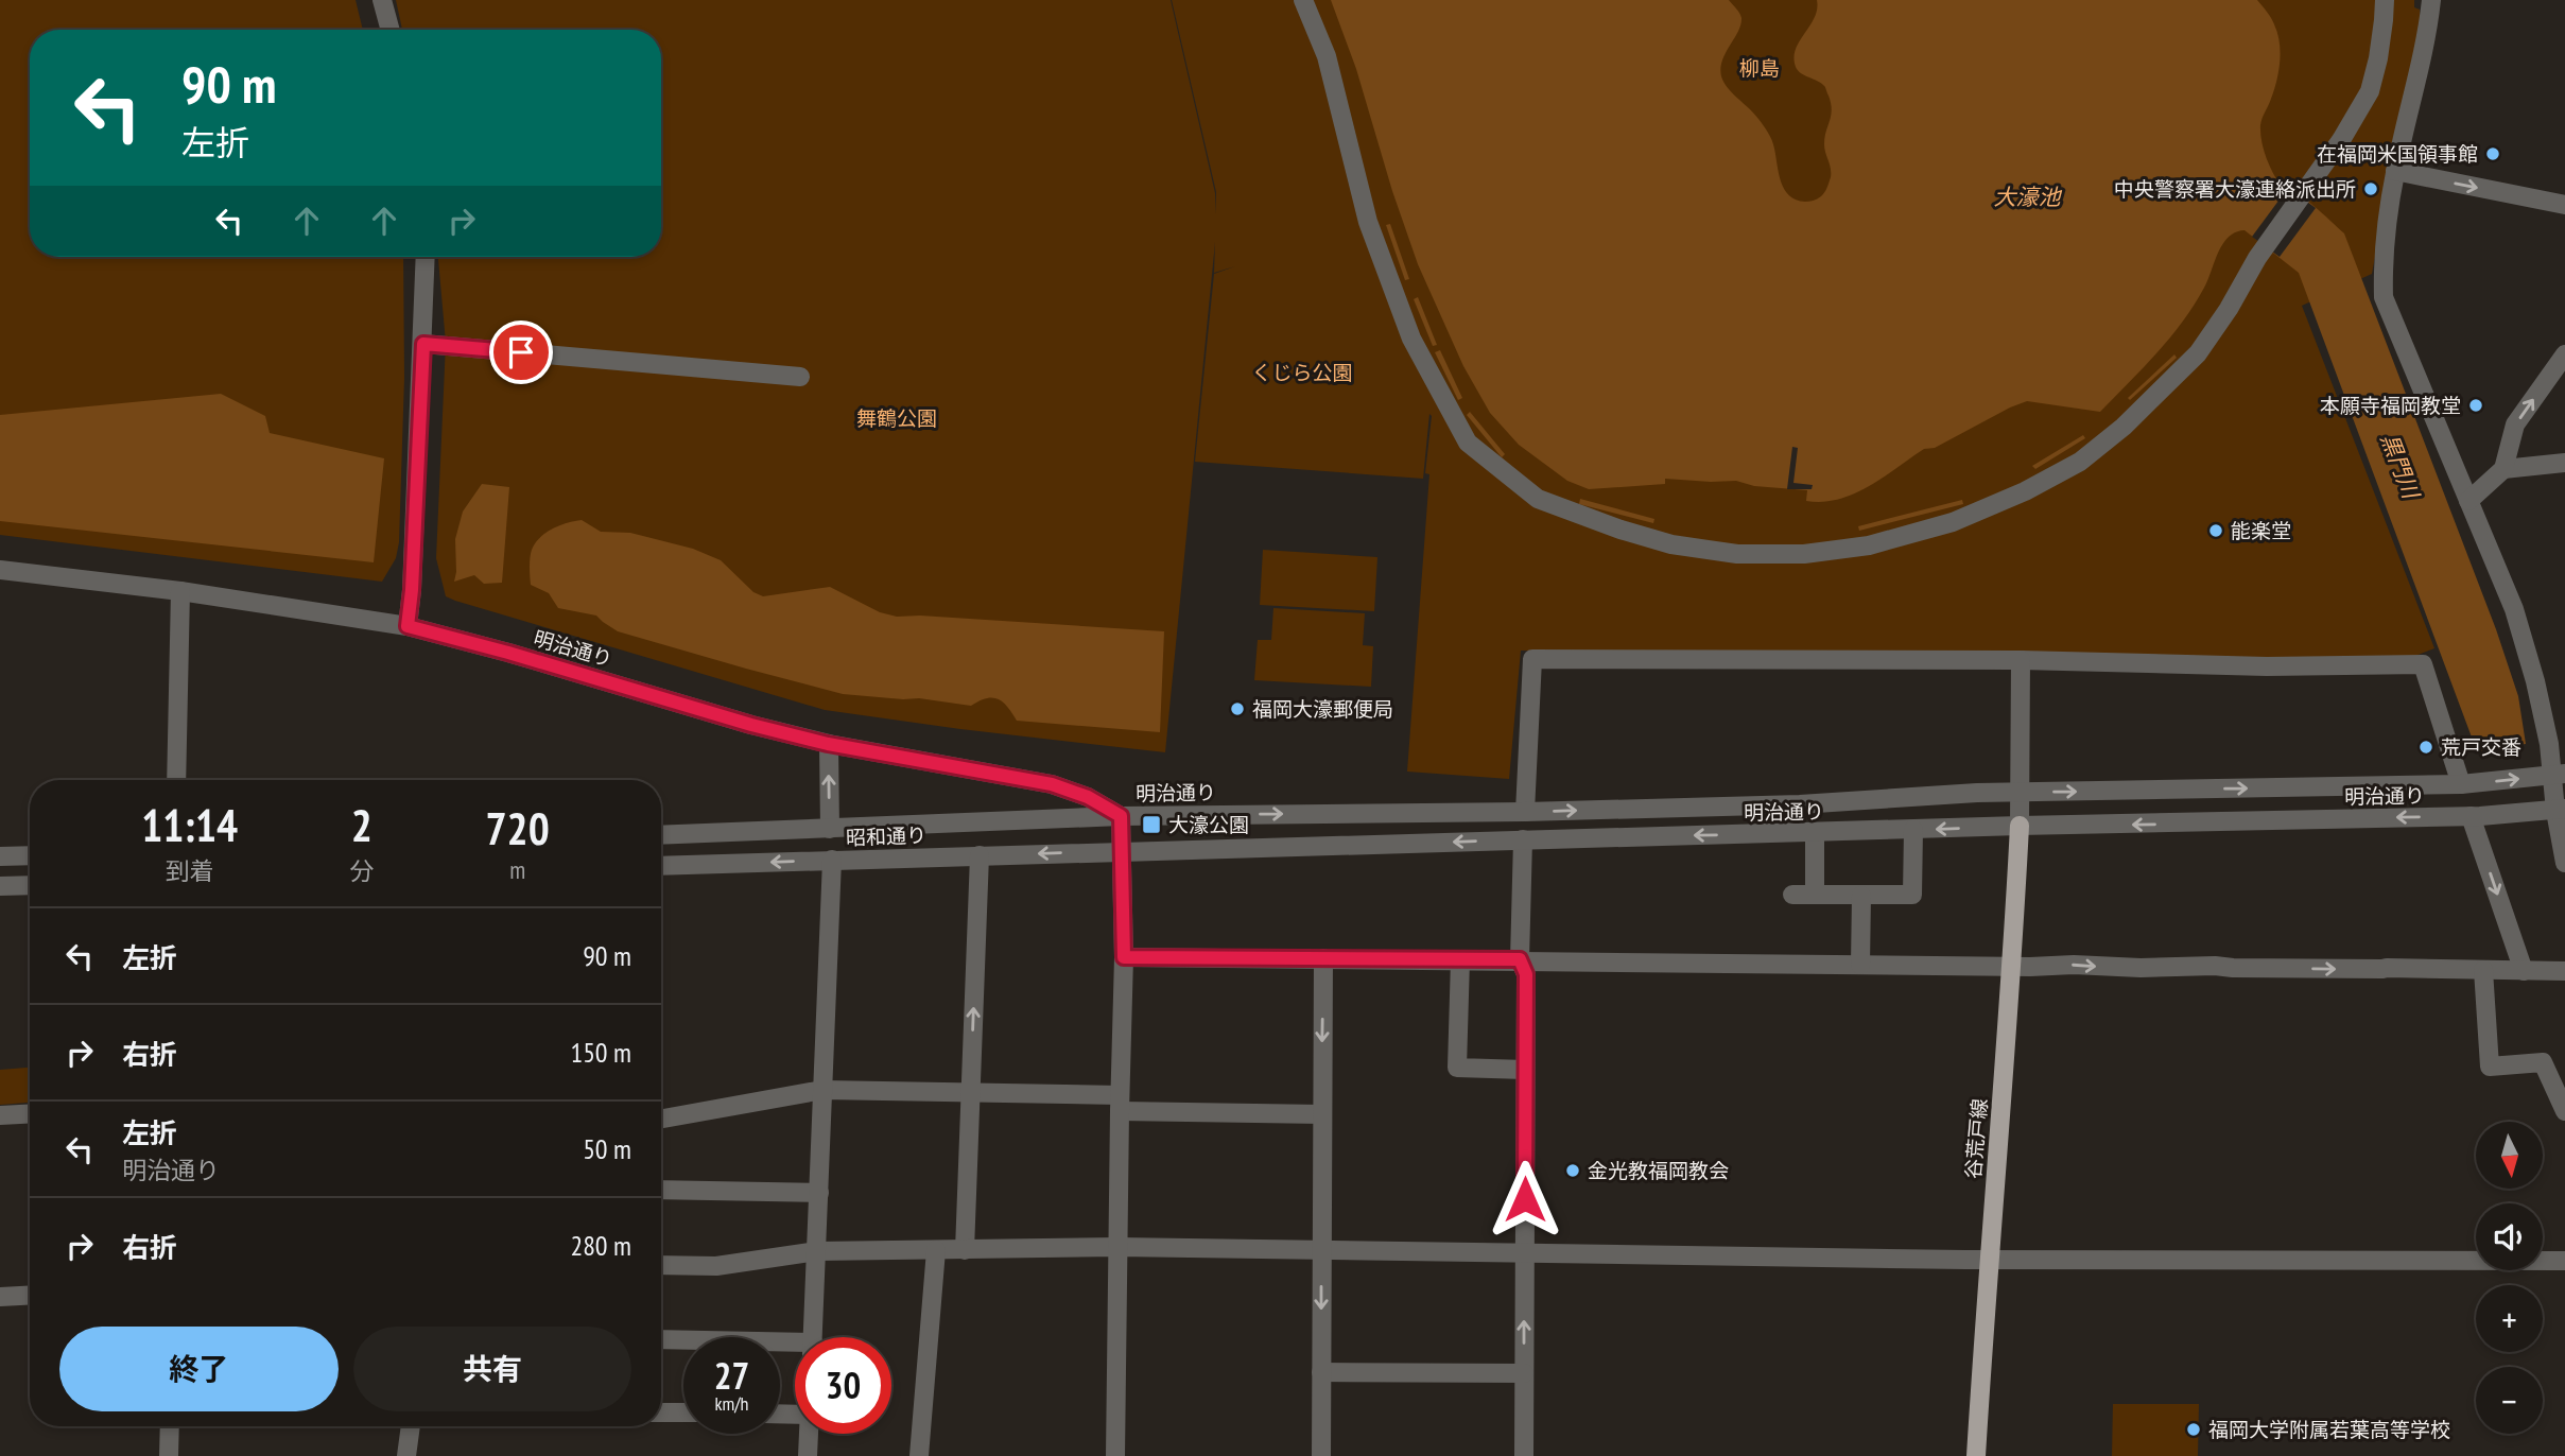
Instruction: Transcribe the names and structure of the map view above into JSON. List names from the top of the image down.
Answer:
{
  "streets": {
    "main road": ["谷荒戸線"],
    "street": ["明治通り", "昭和通り"]
  },
  "crossings": [
    ["明治通り", "昭和通り"],
    ["明治通り", "谷荒戸線"]
  ],
  "water": ["大濠池", "黒門川"],
  "parks": ["柳島", "くじら公園", "舞鶴公園"],
  "places": {
    "other": [
      "在福岡米国領事館",
      "中央警察署大濠連絡派出所",
      "本願寺福岡教堂",
      "能楽堂",
      "福岡大濠郵便局",
      "荒戸交番",
      "金光教福岡教会",
      "福岡大学附属若葉高等学校"
    ],
    "transit": ["大濠公園"]
  },
  "north": "bottom",
  "page": {
    "turn": ["90 m", "左折"],
    "eta": [
      "11:14",
      "到着",
      "2",
      "分",
      "720",
      "m"
    ],
    "list": [
      {
        "name": "左折",
        "value": "90 m"
      },
      {
        "name": "右折",
        "value": "150 m"
      },
      {
        "name": "左折",
        "note": "明治通り",
        "value": "50 m"
      },
      {
        "name": "右折",
        "value": "280 m"
      }
    ],
    "map_buttons": ["+", "−"],
    "buttons": ["終了", "共有"],
    "speed": "27 km/h",
    "limit": "30"
  }
}
